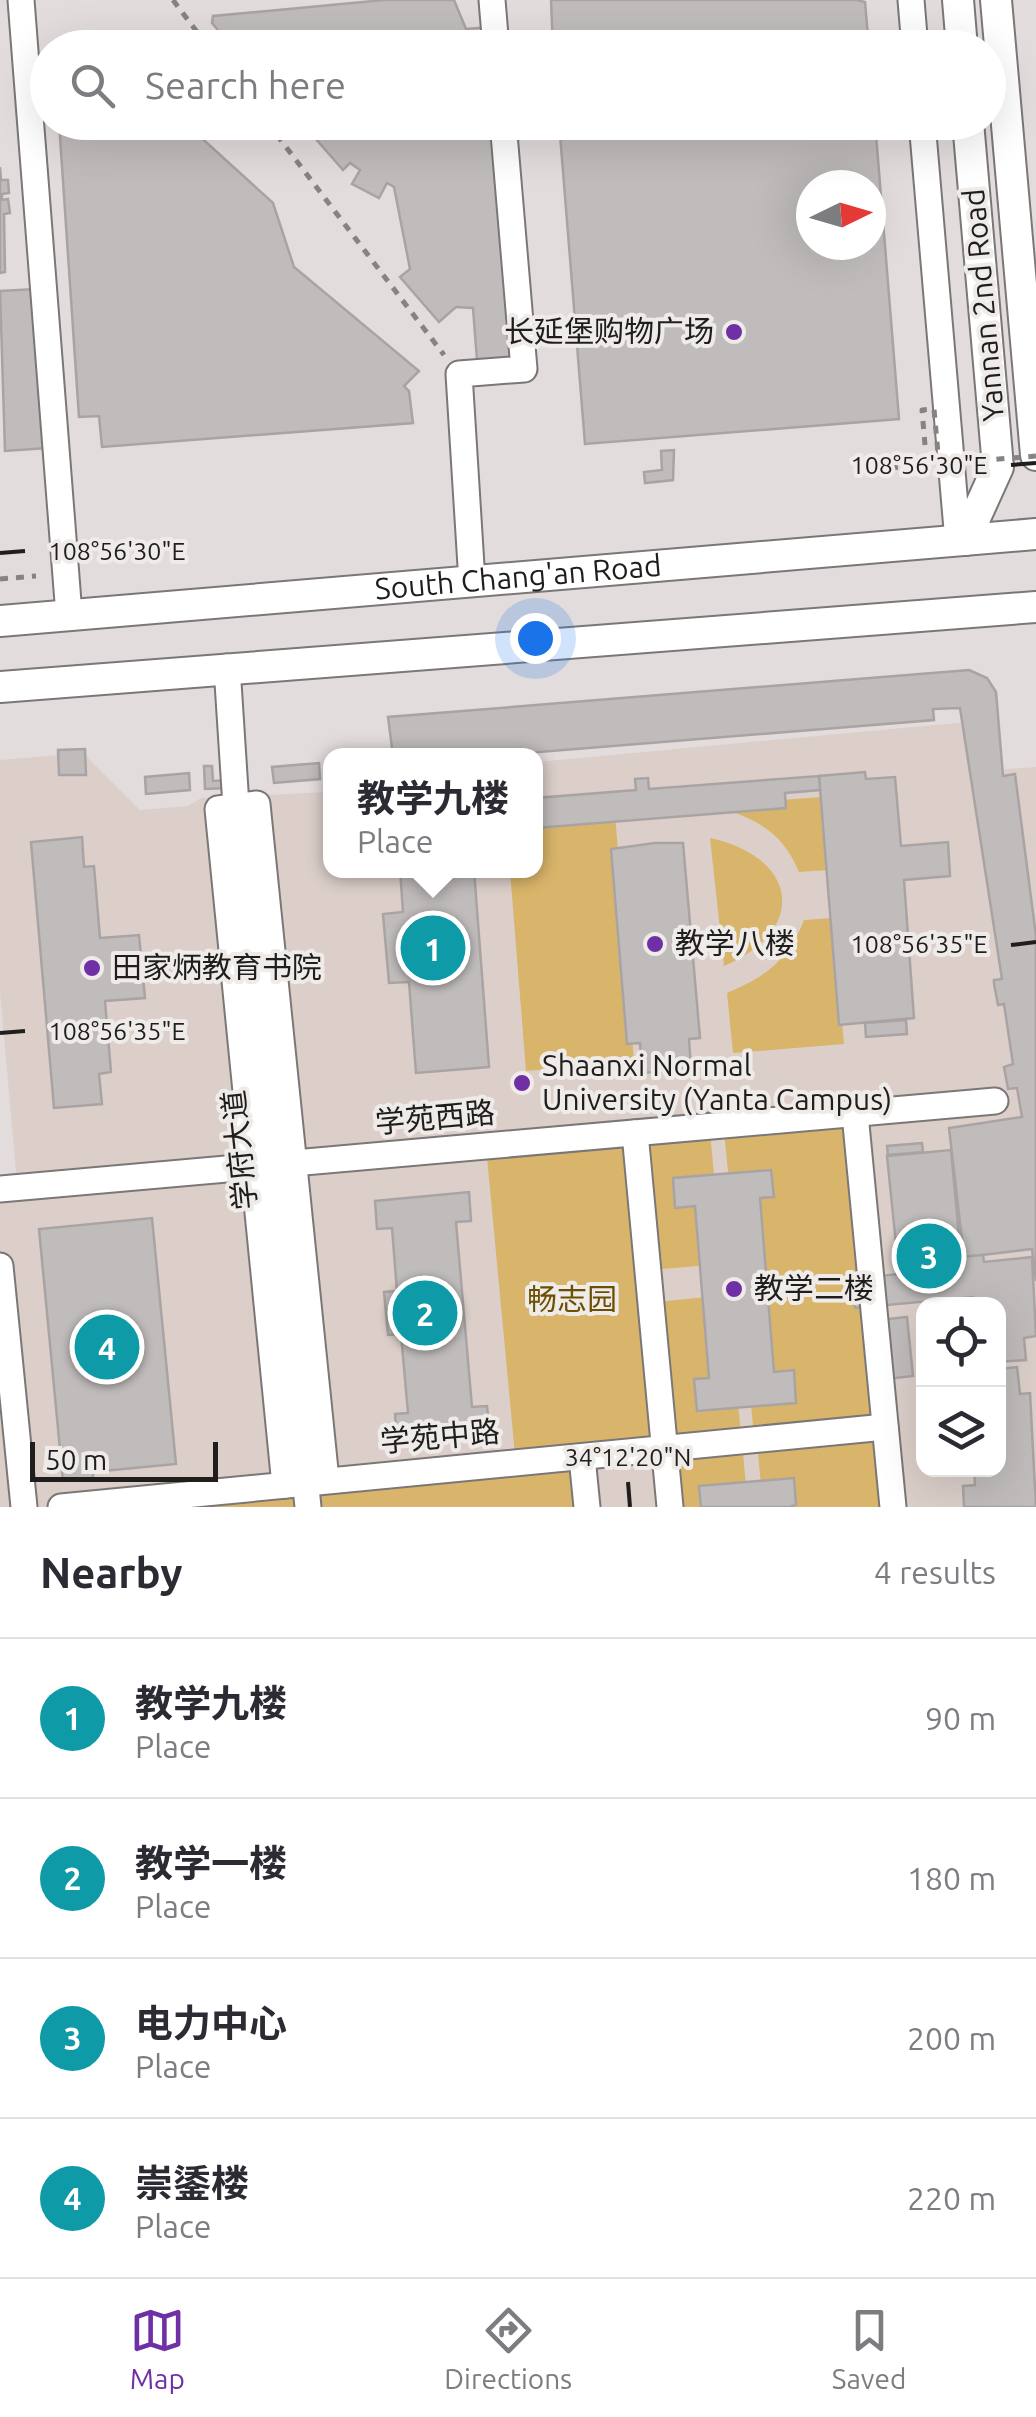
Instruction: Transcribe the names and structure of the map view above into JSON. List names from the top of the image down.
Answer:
{
  "streets": {
    "main road": ["Yannan 2nd Road", "South Chang'an Road"],
    "street": ["学苑西路", "学苑中路"]
  },
  "crossings": [
    ["Yannan 2nd Road", "South Chang'an Road"]
  ],
  "parks": ["畅志园"],
  "places": [
    "长延堡购物广场",
    "教学八楼",
    "田家炳教育书院",
    "Shaanxi Normal University (Yanta Campus)",
    "教学二楼"
  ],
  "scale_bar": "50 m",
  "north": "right",
  "page": {
    "search": "Search here",
    "popup": ["教学九楼", "Place"],
    "pins": [
      "1",
      "3",
      "2",
      "4"
    ],
    "scale": "50 m",
    "heading": ["Nearby", "4 results"],
    "list": [
      {
        "mark": "1",
        "name": "教学九楼",
        "note": "Place",
        "value": "90 m"
      },
      {
        "mark": "2",
        "name": "教学一楼",
        "note": "Place",
        "value": "180 m"
      },
      {
        "mark": "3",
        "name": "电力中心",
        "note": "Place",
        "value": "200 m"
      },
      {
        "mark": "4",
        "name": "崇鋈楼",
        "note": "Place",
        "value": "220 m"
      }
    ],
    "nav": ["Map", "Directions", "Saved"]
  },
  "coordinates": ["108°56'30\"E", "108°56'35\"E", "34°12'20\"N"]
}
